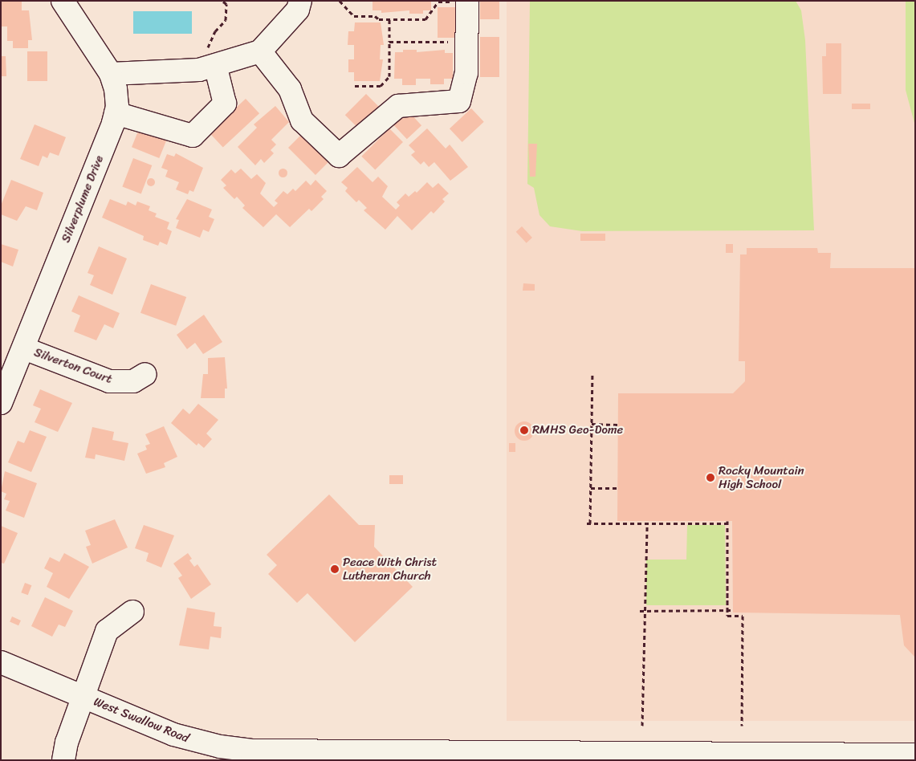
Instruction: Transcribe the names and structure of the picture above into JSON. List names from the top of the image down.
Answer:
{
  "streets": {
    "street": ["Silverplume Drive", "Silverton Court", "West Swallow Road"]
  },
  "crossings": [
    ["Silverplume Drive", "Silverton Court"]
  ],
  "places": ["RMHS Geo-Dome", "Rocky Mountain High School", "Peace With Christ Lutheran Church"]
}
